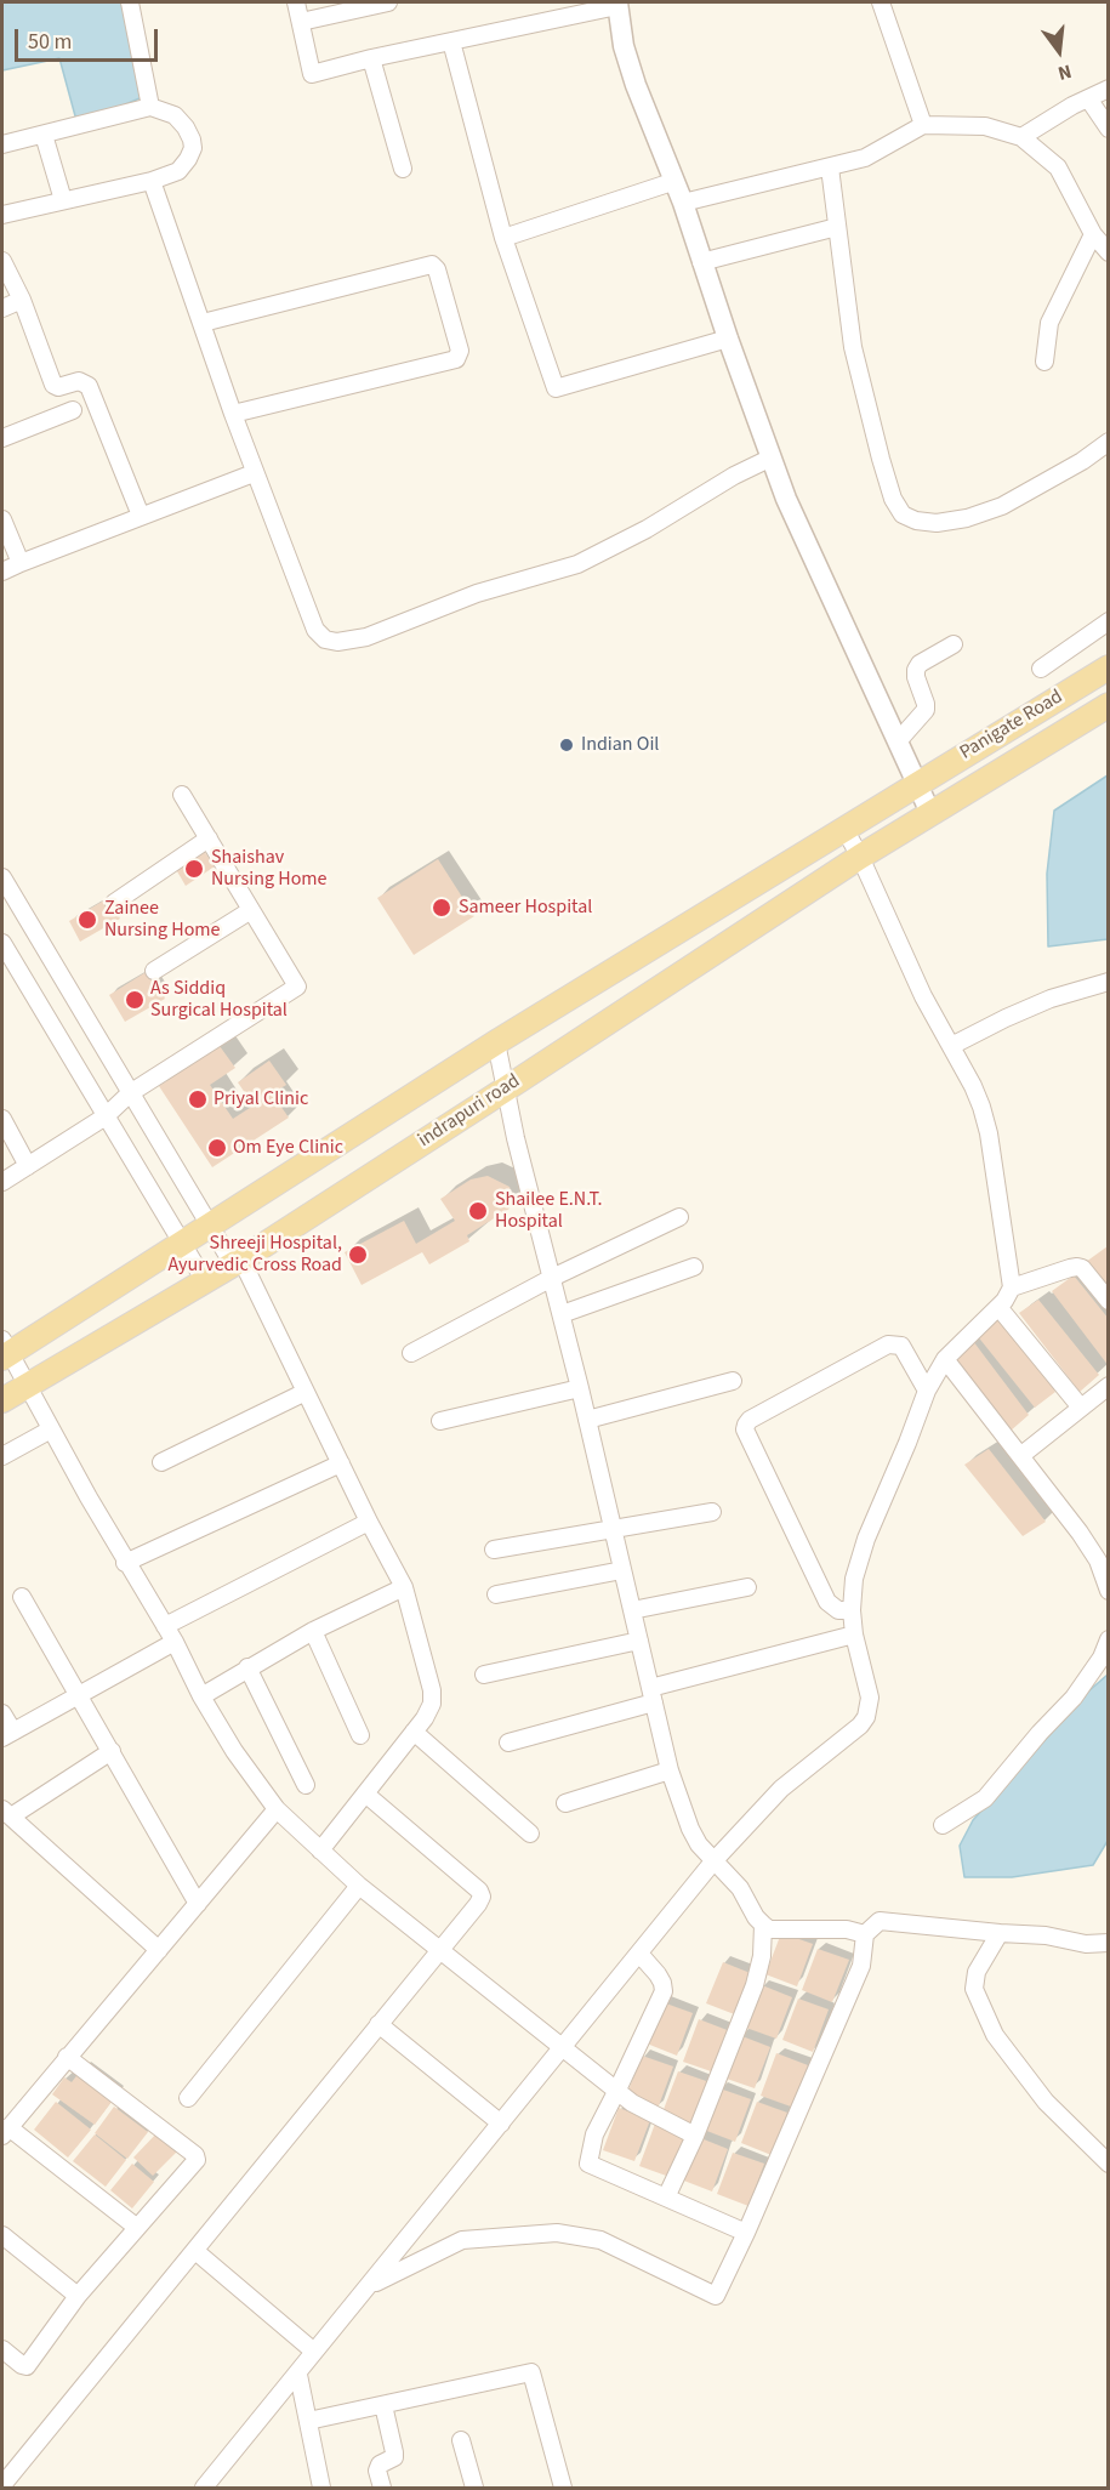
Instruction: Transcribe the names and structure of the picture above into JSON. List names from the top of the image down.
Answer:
{
  "streets": {
    "main road": ["Panigate Road", "indrapuri road"]
  },
  "crossings": [
    ["Panigate Road", "indrapuri road"]
  ],
  "places": [
    "Indian Oil",
    "Shaishav Nursing Home",
    "Sameer Hospital",
    "Zainee Nursing Home",
    "As Siddiq Surgical Hospital",
    "Priyal Clinic",
    "Om Eye Clinic",
    "Shailee E.N.T. Hospital",
    "Shreeji Hospital, Ayurvedic Cross Road"
  ],
  "scale_bar": "50 m",
  "north": "bottom"
}
